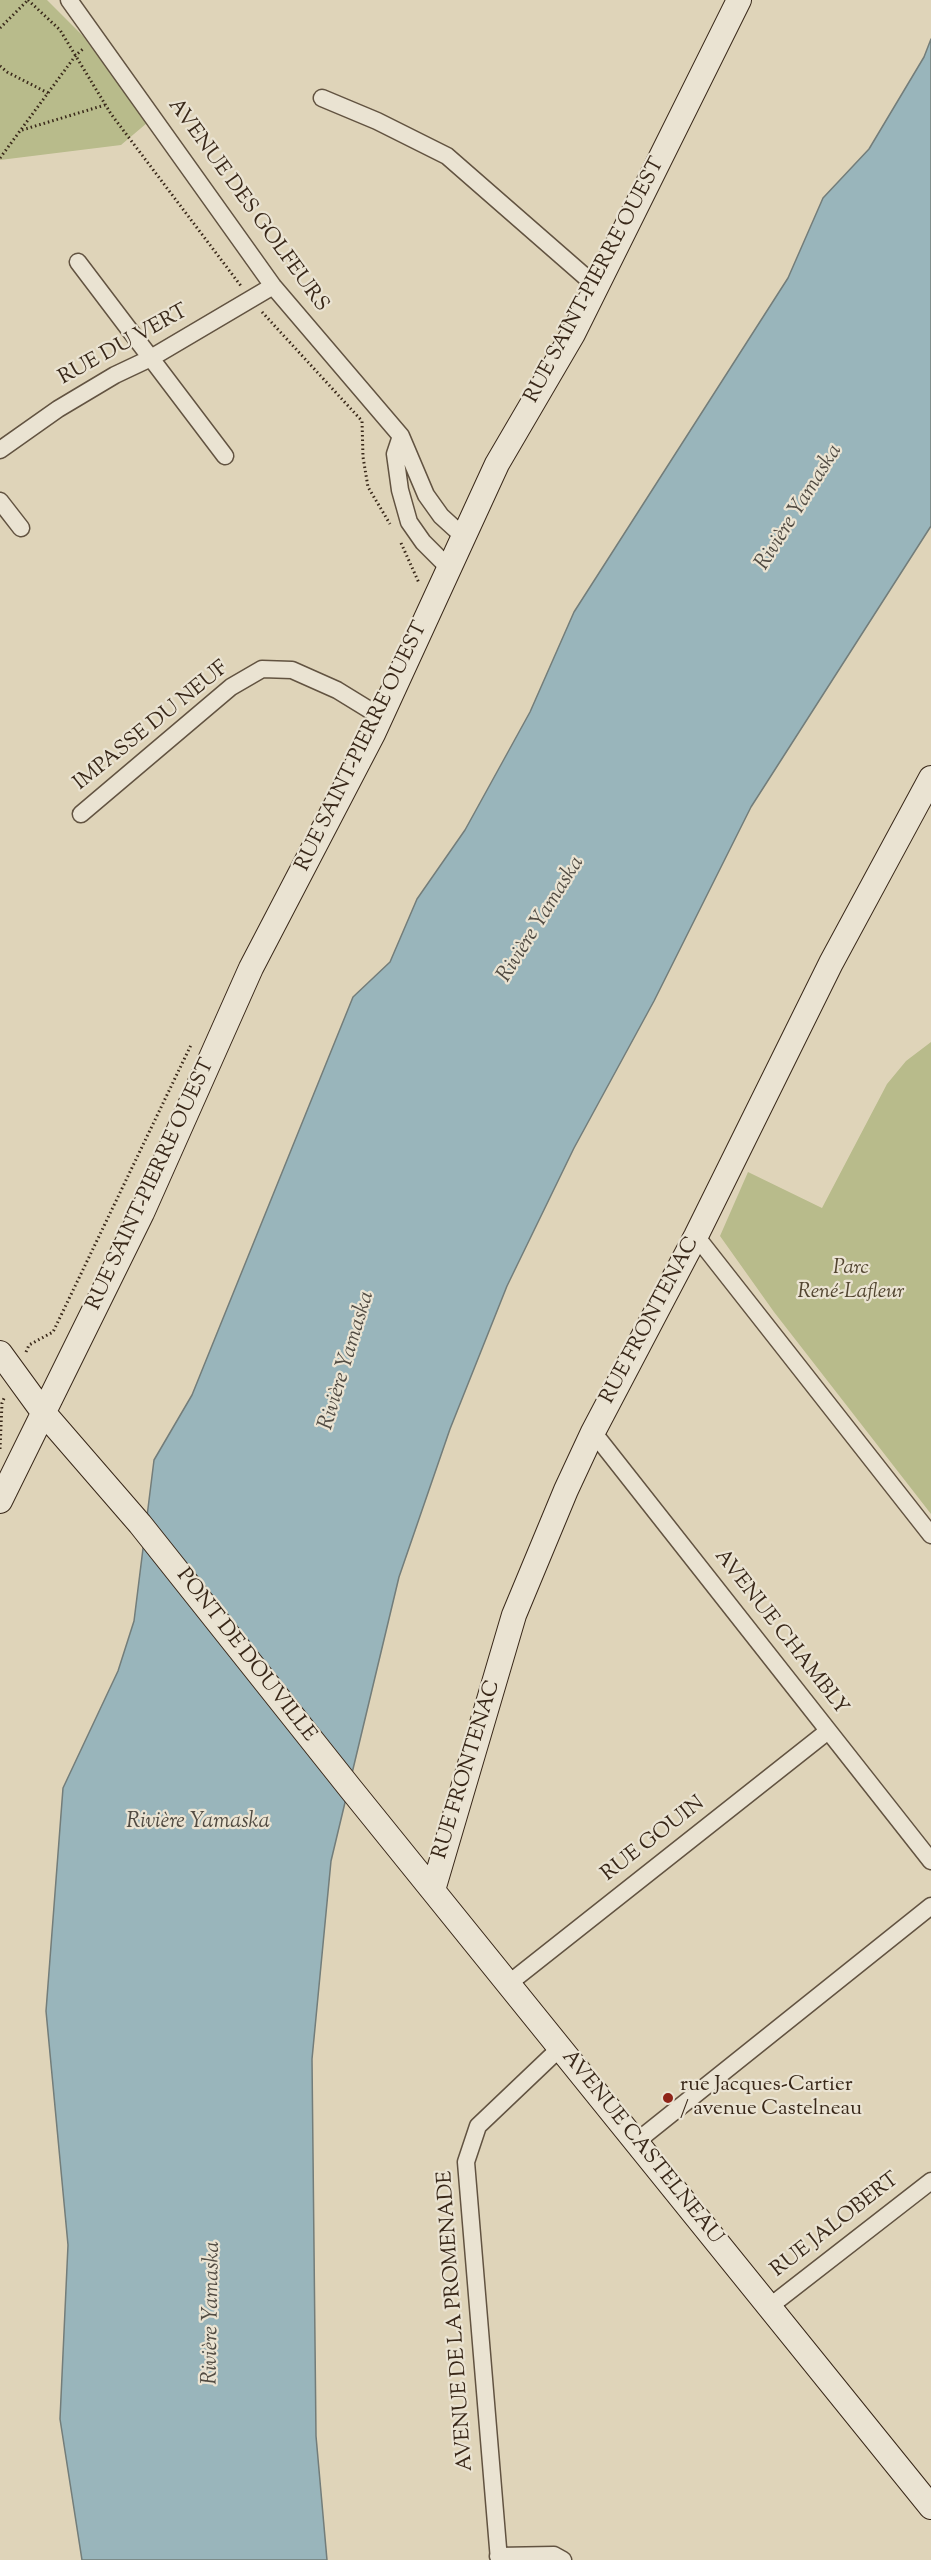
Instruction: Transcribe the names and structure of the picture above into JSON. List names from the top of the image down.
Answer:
{
  "streets": {
    "main road": [
      "RUE SAINT-PIERRE OUEST",
      "RUE FRONTENAC",
      "PONT DE DOUVILLE",
      "AVENUE CASTELNEAU"
    ],
    "street": [
      "AVENUE DES GOLFEURS",
      "RUE DU VERT",
      "IMPASSE DU NEUF",
      "AVENUE CHAMBLY",
      "RUE GOUIN",
      "RUE JALOBERT",
      "AVENUE DE LA PROMENADE"
    ]
  },
  "crossings": [
    ["AVENUE DES GOLFEURS", "RUE SAINT-PIERRE OUEST"],
    ["AVENUE DES GOLFEURS", "RUE DU VERT"],
    ["RUE SAINT-PIERRE OUEST", "IMPASSE DU NEUF"],
    ["RUE SAINT-PIERRE OUEST", "PONT DE DOUVILLE"],
    ["RUE FRONTENAC", "AVENUE CHAMBLY"],
    ["RUE FRONTENAC", "AVENUE CASTELNEAU"],
    ["AVENUE CHAMBLY", "RUE GOUIN"],
    ["PONT DE DOUVILLE", "AVENUE CASTELNEAU"],
    ["RUE GOUIN", "AVENUE CASTELNEAU"],
    ["AVENUE CASTELNEAU", "RUE JALOBERT"],
    ["AVENUE CASTELNEAU", "AVENUE DE LA PROMENADE"]
  ],
  "water": ["Rivière Yamaska"],
  "parks": ["Parc René-Lafleur"],
  "places": ["rue Jacques-Cartier / avenue Castelneau"]
}
